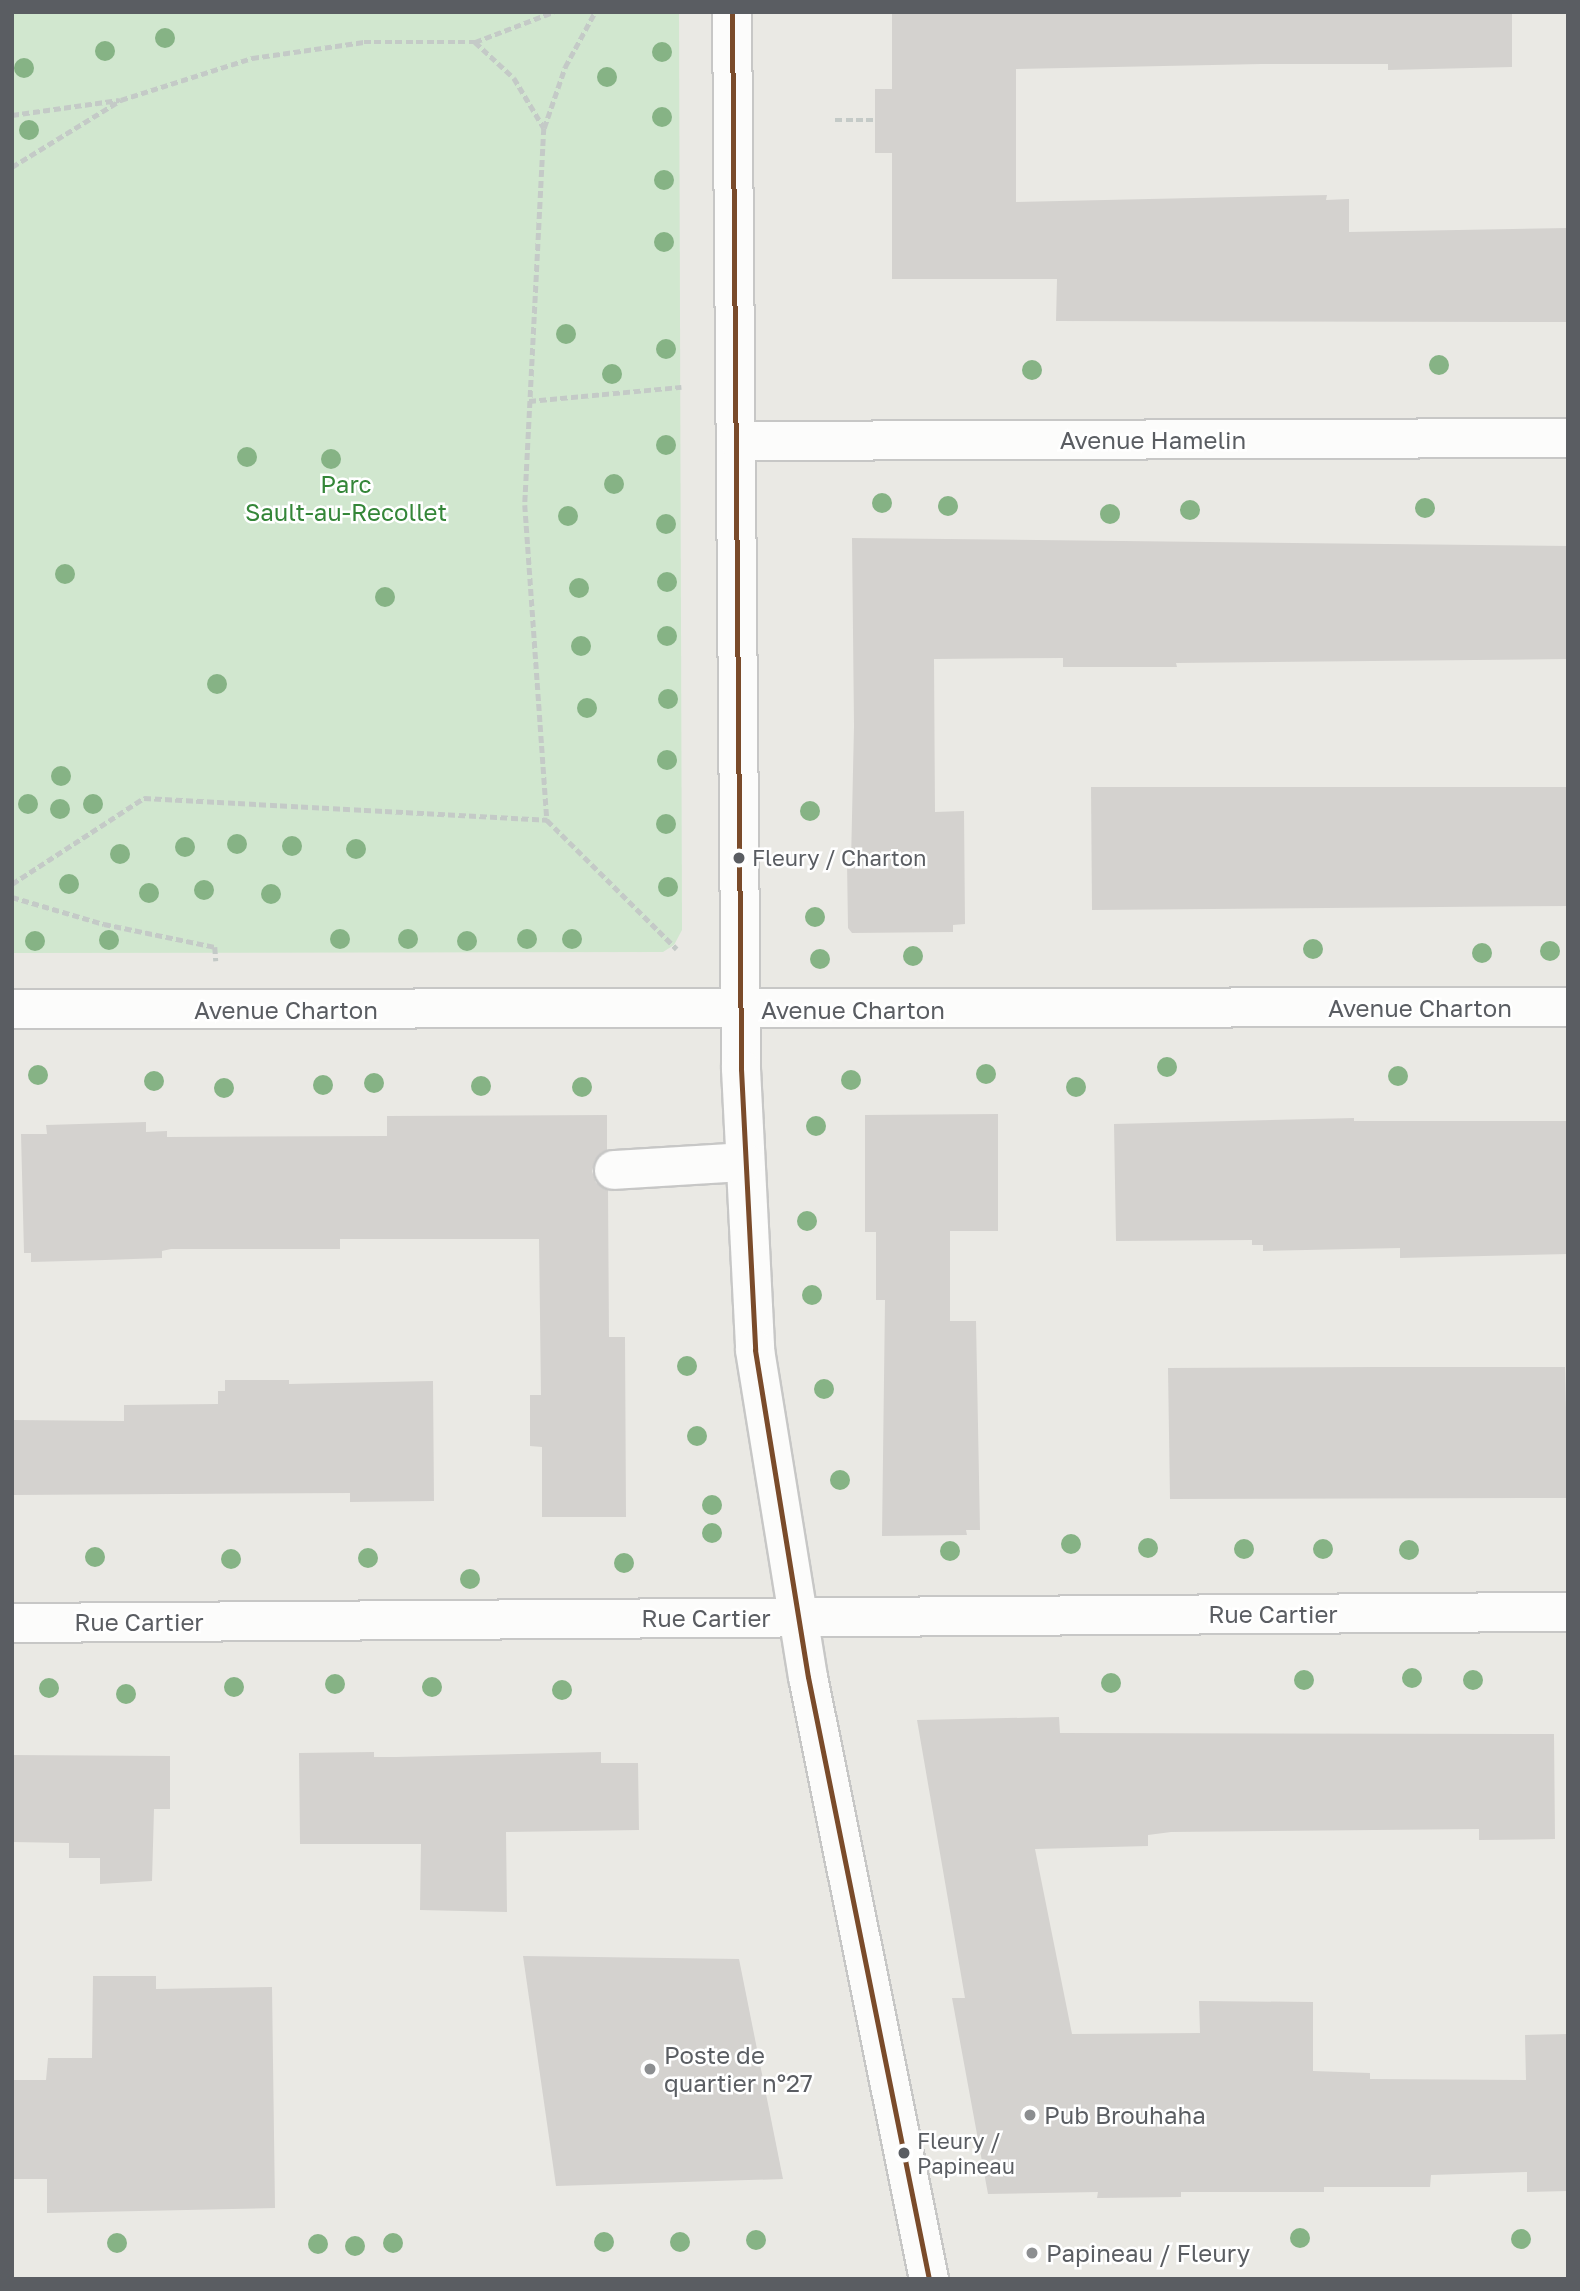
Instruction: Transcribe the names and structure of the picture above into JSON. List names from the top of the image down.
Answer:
{
  "streets": {
    "street": ["Avenue Hamelin", "Avenue Charton", "Rue Cartier"]
  },
  "parks": ["Parc Sault-au-Recollet"],
  "places": [
    "Fleury / Charton",
    "Poste de quartier n°27",
    "Pub Brouhaha",
    "Fleury / Papineau",
    "Papineau / Fleury"
  ]
}
